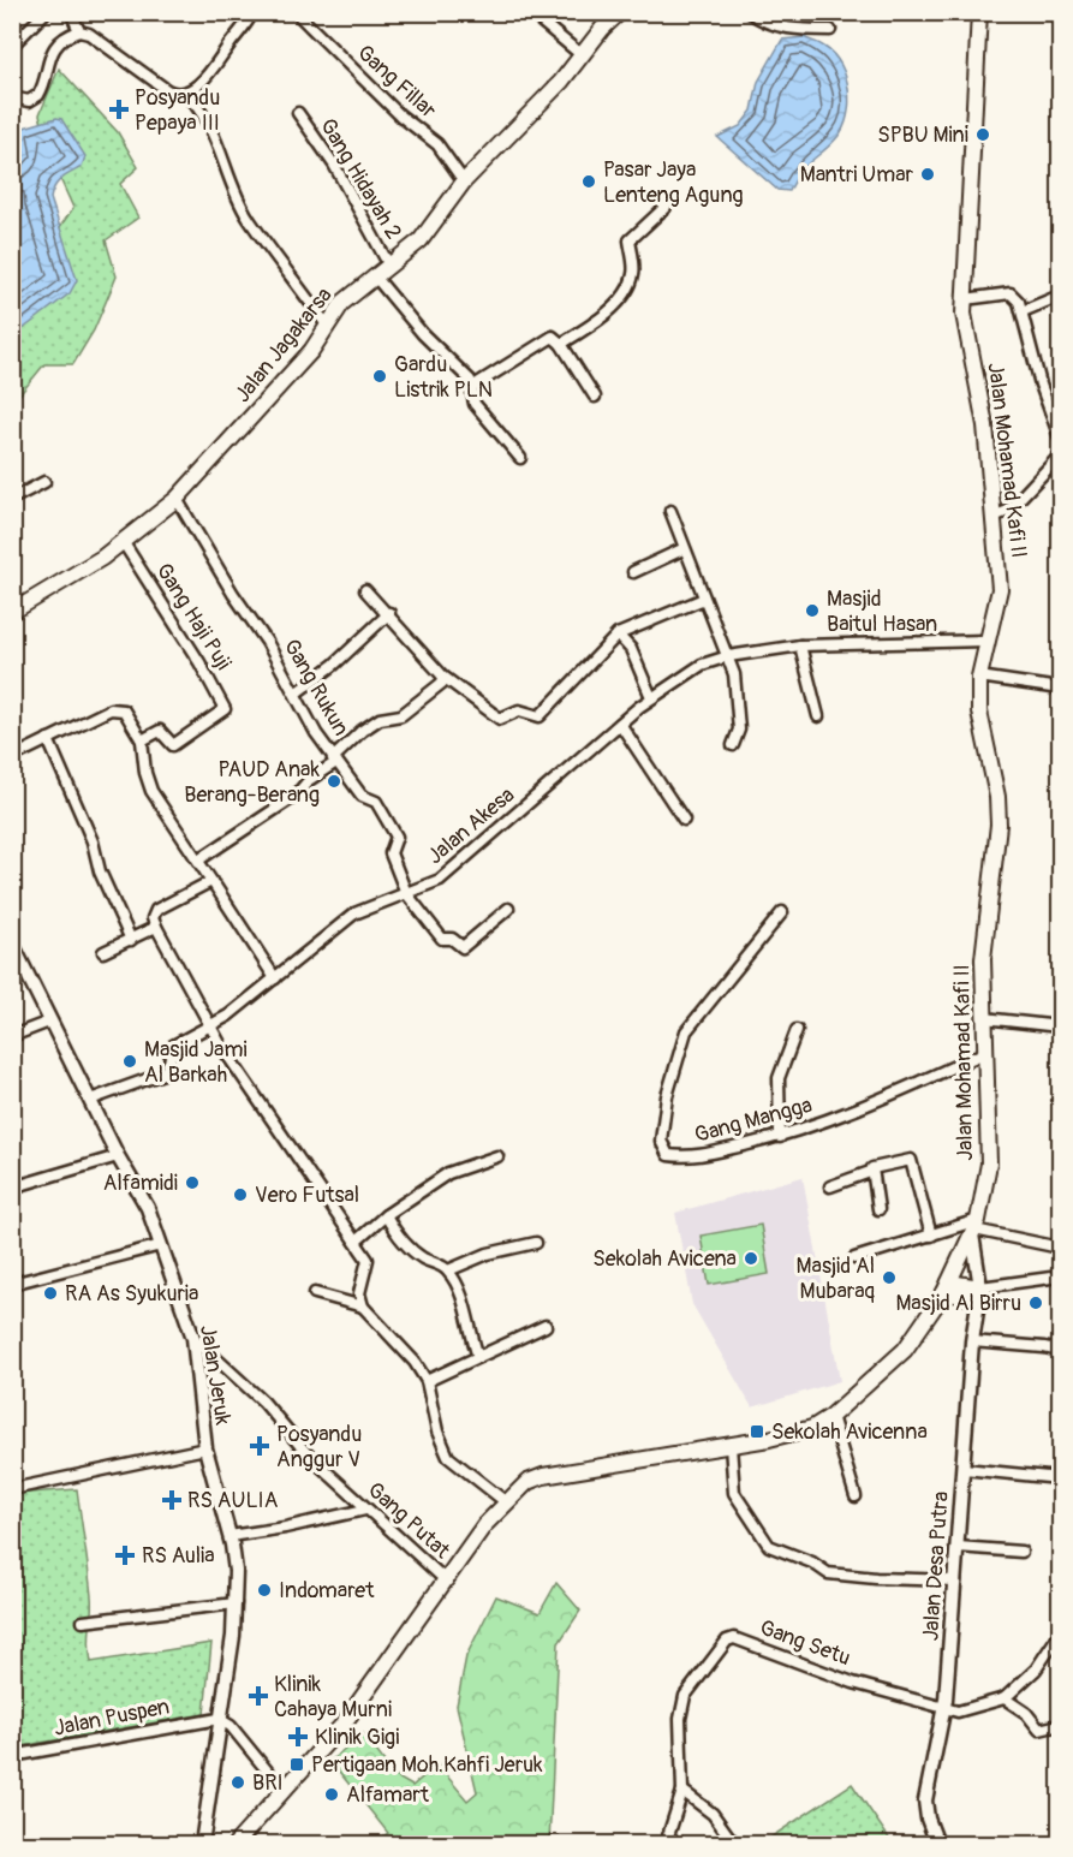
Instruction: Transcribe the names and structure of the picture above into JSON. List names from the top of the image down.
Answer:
{
  "streets": {
    "main road": ["Jalan Jagakarsa", "Jalan Mohamad Kafi II"],
    "street": [
      "Gang Fillar",
      "Gang Hidayah 2",
      "Gang Haji Puji",
      "Gang Rukun",
      "Jalan Akesa",
      "Gang Mangga",
      "Jalan Jeruk",
      "Gang Putat",
      "Jalan Desa Putra",
      "Gang Setu",
      "Jalan Puspen"
    ]
  },
  "crossings": [
    ["Gang Fillar", "Jalan Jagakarsa"],
    ["Gang Hidayah 2", "Jalan Jagakarsa"],
    ["Jalan Jagakarsa", "Gang Haji Puji"],
    ["Jalan Jagakarsa", "Gang Rukun"],
    ["Jalan Mohamad Kafi II", "Jalan Akesa"],
    ["Jalan Mohamad Kafi II", "Gang Mangga"],
    ["Jalan Mohamad Kafi II", "Gang Putat"],
    ["Jalan Mohamad Kafi II", "Jalan Desa Putra"],
    ["Gang Rukun", "Jalan Akesa"],
    ["Jalan Akesa", "Jalan Jeruk"],
    ["Jalan Jeruk", "Gang Putat"],
    ["Jalan Jeruk", "Jalan Puspen"],
    ["Jalan Desa Putra", "Gang Setu"]
  ],
  "places": {
    "health": [
      "Posyandu Pepaya III",
      "Posyandu Anggur V",
      "RS AULIA",
      "RS Aulia",
      "Klinik Cahaya Murni",
      "Klinik Gigi"
    ],
    "other": [
      "SPBU Mini",
      "Mantri Umar",
      "Pasar Jaya Lenteng Agung",
      "Gardu Listrik PLN",
      "Masjid Baitul Hasan",
      "PAUD Anak Berang-Berang",
      "Masjid Jami Al Barkah",
      "Alfamidi",
      "Vero Futsal",
      "Sekolah Avicena",
      "Masjid Al Mubaraq",
      "RA As Syukuria",
      "Masjid Al Birru",
      "Indomaret",
      "BRI",
      "Alfamart"
    ],
    "transit": ["Sekolah Avicenna", "Pertigaan Moh.Kahfi Jeruk"]
  }
}
